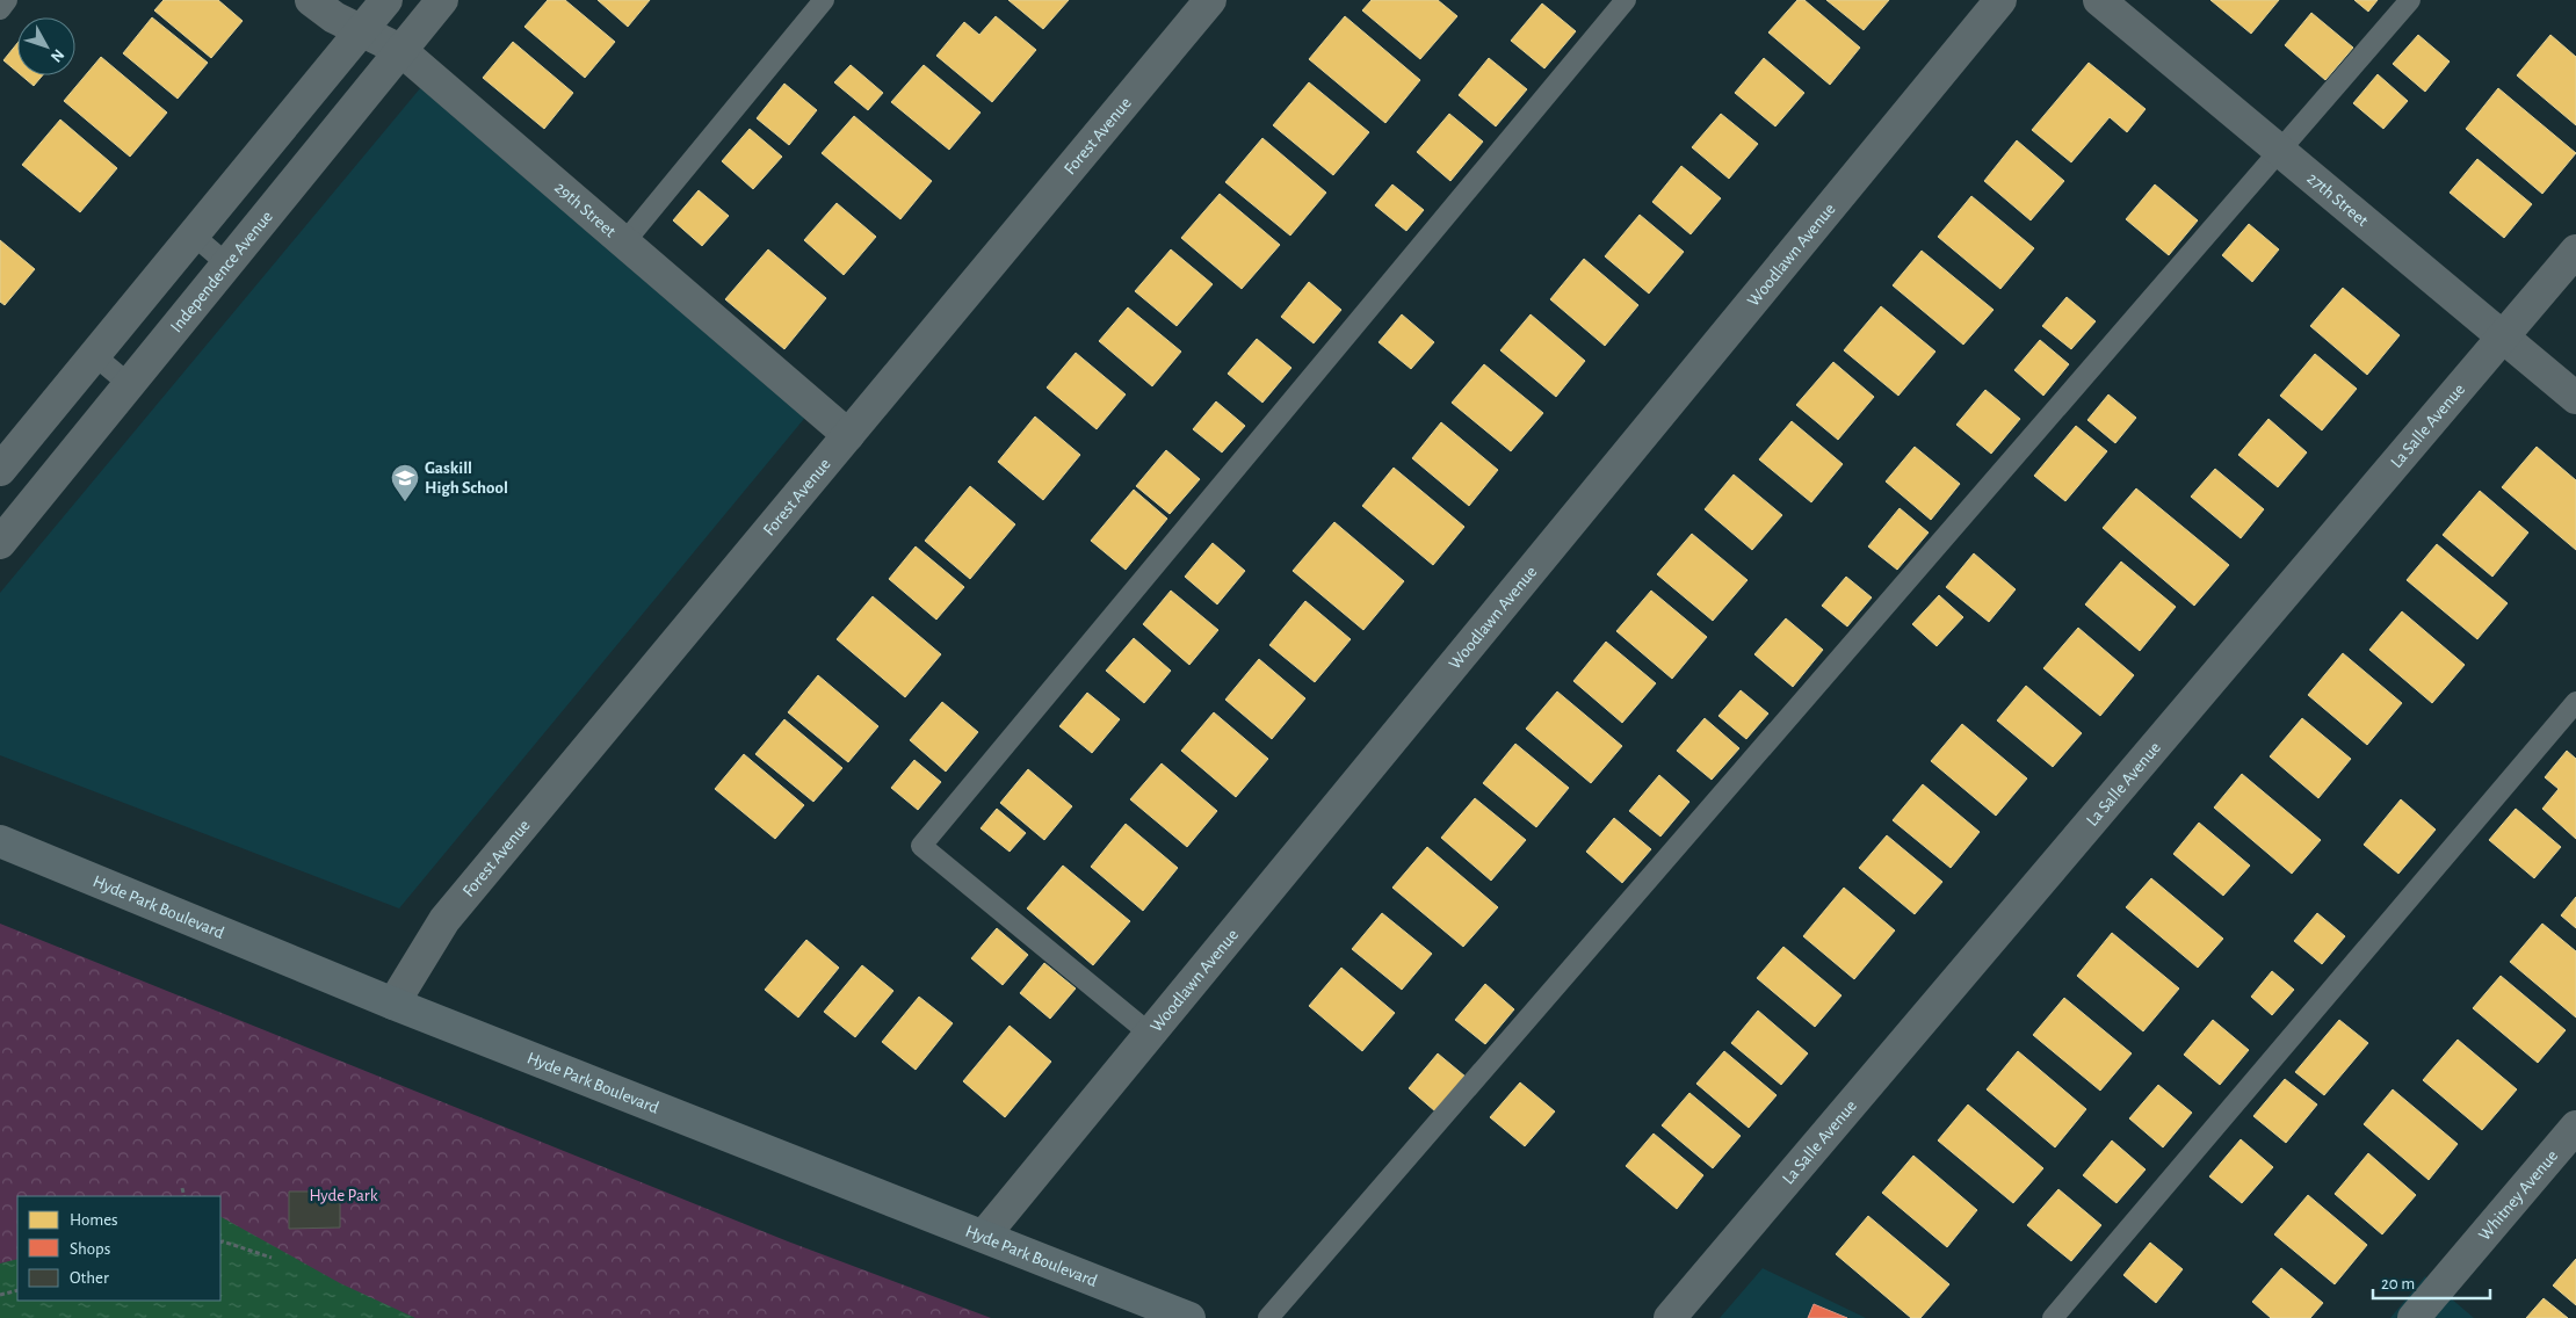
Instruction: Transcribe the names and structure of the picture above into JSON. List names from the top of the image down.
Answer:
{
  "streets": {
    "main road": ["Hyde Park Boulevard"],
    "street": [
      "Forest Avenue",
      "27th Street",
      "29th Street",
      "Woodlawn Avenue",
      "Independence Avenue",
      "La Salle Avenue",
      "Whitney Avenue"
    ]
  },
  "crossings": [
    ["Forest Avenue", "29th Street"],
    ["Forest Avenue", "Hyde Park Boulevard"],
    ["27th Street", "La Salle Avenue"],
    ["29th Street", "Independence Avenue"],
    ["Woodlawn Avenue", "Hyde Park Boulevard"]
  ],
  "parks": ["Hyde Park"],
  "places": {
    "school or university": ["Gaskill High School"]
  },
  "legend": ["Homes", "Shops", "Other"],
  "scale_bar": "20 m",
  "north": "bottom right"
}
